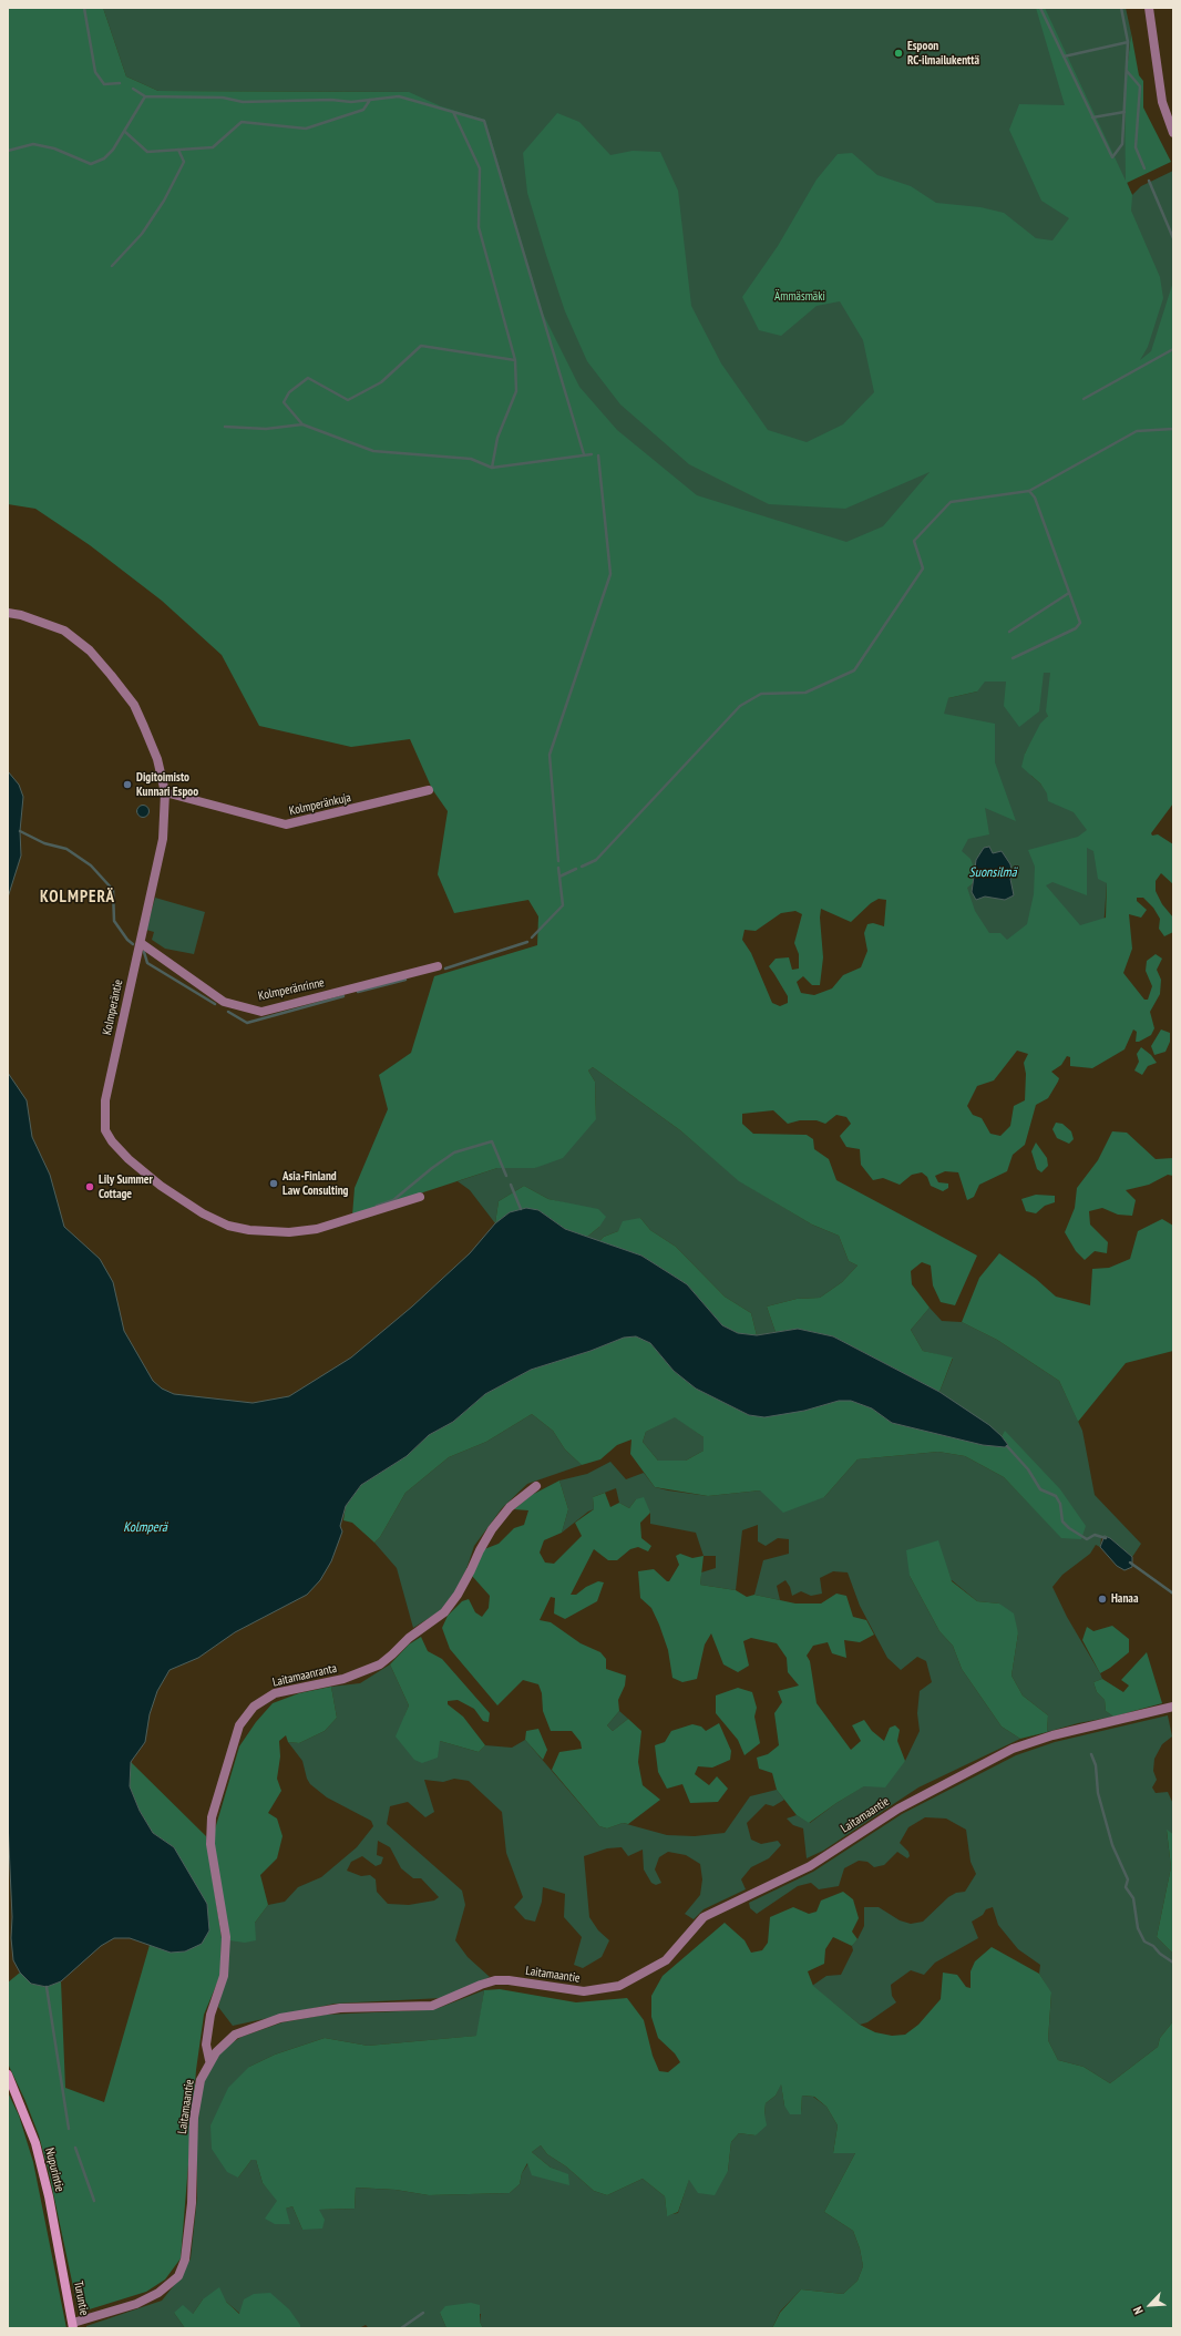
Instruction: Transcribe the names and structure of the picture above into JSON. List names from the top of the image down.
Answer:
{
  "streets": {
    "main road": ["Nupurintie", "Turuntie"],
    "street": [
      "Kolmperänkuja",
      "Kolmperänrinne",
      "Kolmperäntie",
      "Laitamaanranta",
      "Laitamaantie"
    ]
  },
  "crossings": [
    ["Kolmperänkuja", "Kolmperäntie"],
    ["Kolmperänrinne", "Kolmperäntie"],
    ["Laitamaanranta", "Laitamaantie"],
    ["Laitamaantie", "Turuntie"],
    ["Nupurintie", "Turuntie"]
  ],
  "districts": ["KOLMPERÄ"],
  "water": ["Suonsilmä", "Kolmperä"],
  "parks": ["Ämmäsmäki"],
  "places": [
    "Espoon RC-ilmailukenttä",
    "Digitoimisto Kunnari Espoo",
    "Asia-Finland Law Consulting",
    "Lily Summer Cottage",
    "Hanaa"
  ],
  "north": "bottom left"
}
